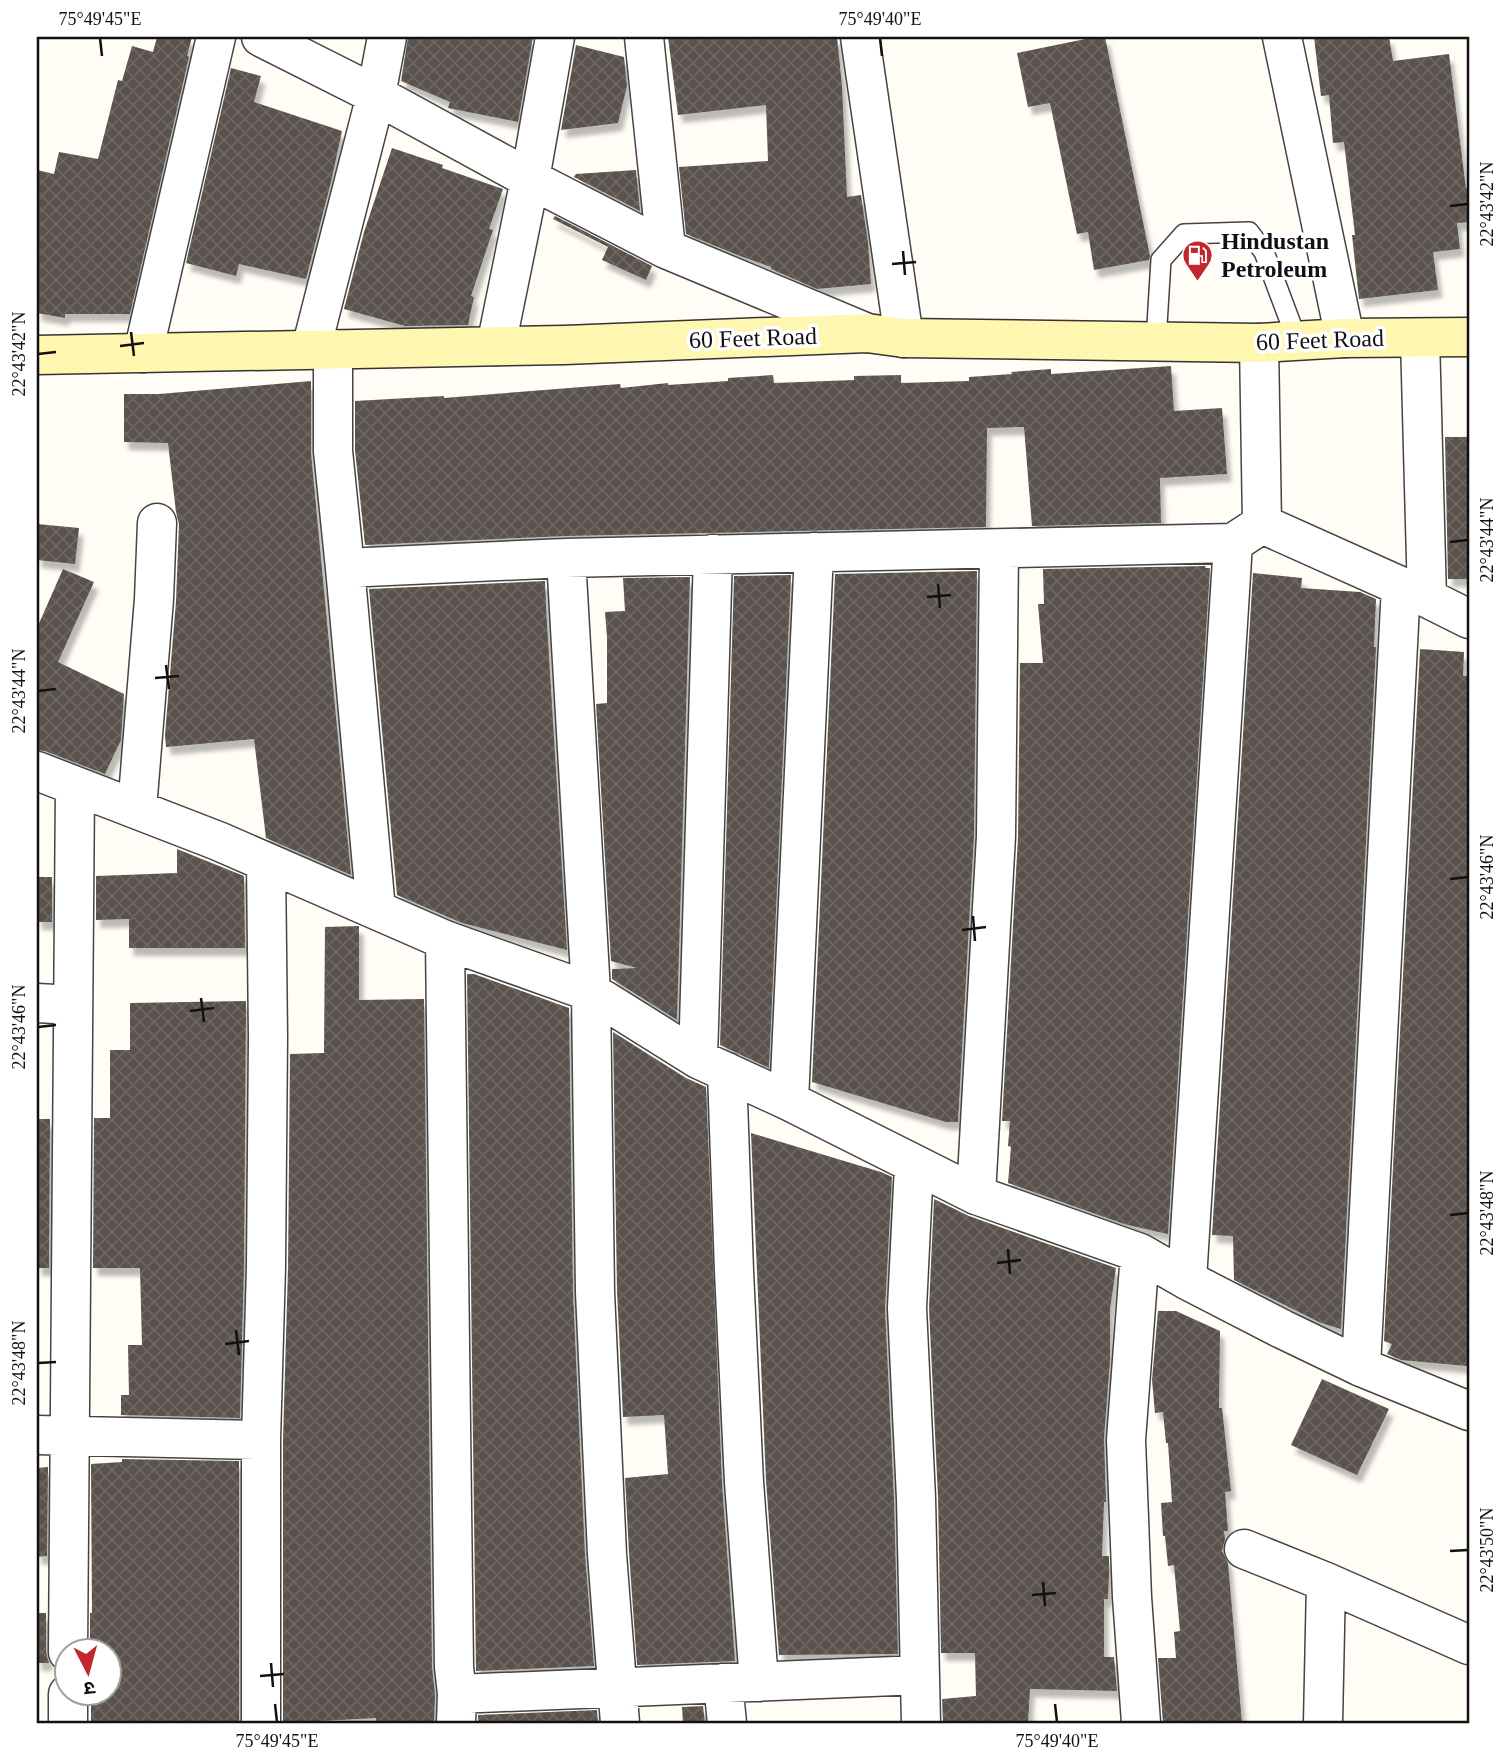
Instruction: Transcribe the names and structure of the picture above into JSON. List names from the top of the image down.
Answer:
{
  "streets": {
    "main road": ["60 Feet Road"]
  },
  "places": {
    "fuel station": ["Hindustan Petroleum"]
  },
  "north": "bottom",
  "coordinates": [
    "75°49'45\"E",
    "75°49'40\"E",
    "22°43'42\"N",
    "22°43'44\"N",
    "22°43'46\"N",
    "22°43'48\"N",
    "22°43'50\"N"
  ]
}
